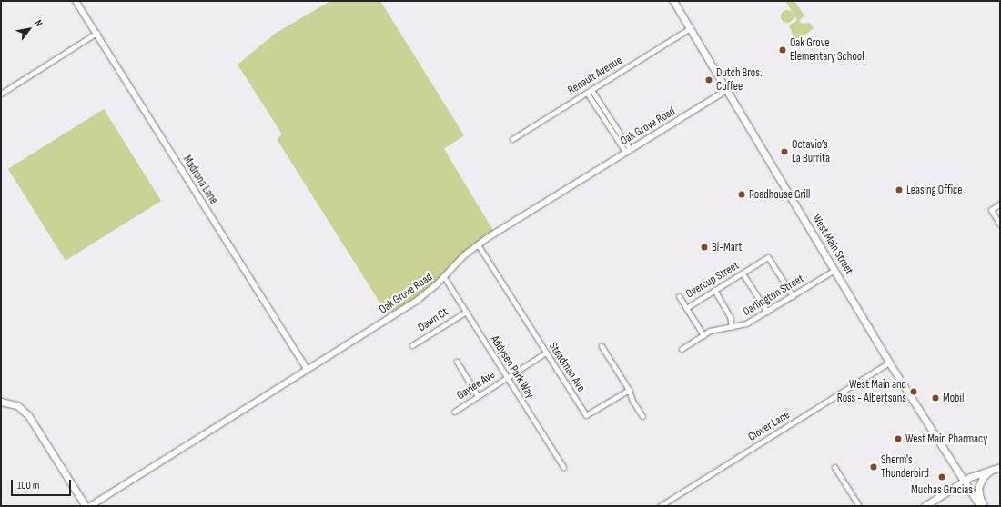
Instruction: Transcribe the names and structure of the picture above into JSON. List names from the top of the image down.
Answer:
{
  "streets": {
    "main road": ["West Main Street"],
    "street": [
      "Renault Avenue",
      "Oak Grove Road",
      "Madrona Lane",
      "Overcup Street",
      "Darlington Street",
      "Dawn Ct",
      "Addysen Park Way",
      "Steadman Ave",
      "Gaylee Ave",
      "Clover Lane"
    ]
  },
  "crossings": [
    ["Renault Avenue", "West Main Street"],
    ["Oak Grove Road", "Madrona Lane"],
    ["Oak Grove Road", "West Main Street"],
    ["Oak Grove Road", "Addysen Park Way"],
    ["Oak Grove Road", "Steadman Ave"],
    ["West Main Street", "Darlington Street"],
    ["West Main Street", "Clover Lane"],
    ["Overcup Street", "Darlington Street"],
    ["Dawn Ct", "Addysen Park Way"],
    ["Addysen Park Way", "Gaylee Ave"],
    ["Steadman Ave", "Gaylee Ave"]
  ],
  "places": [
    "Oak Grove Elementary School",
    "Dutch Bros. Coffee",
    "Octavio’s La Burrita",
    "Leasing Office",
    "Roadhouse Grill",
    "Bi-Mart",
    "West Main and Ross - Albertsons",
    "Mobil",
    "West Main Pharmacy",
    "Sherm's Thunderbird",
    "Muchas Gracias"
  ],
  "scale_bar": "100 m",
  "north": "top right"
}
